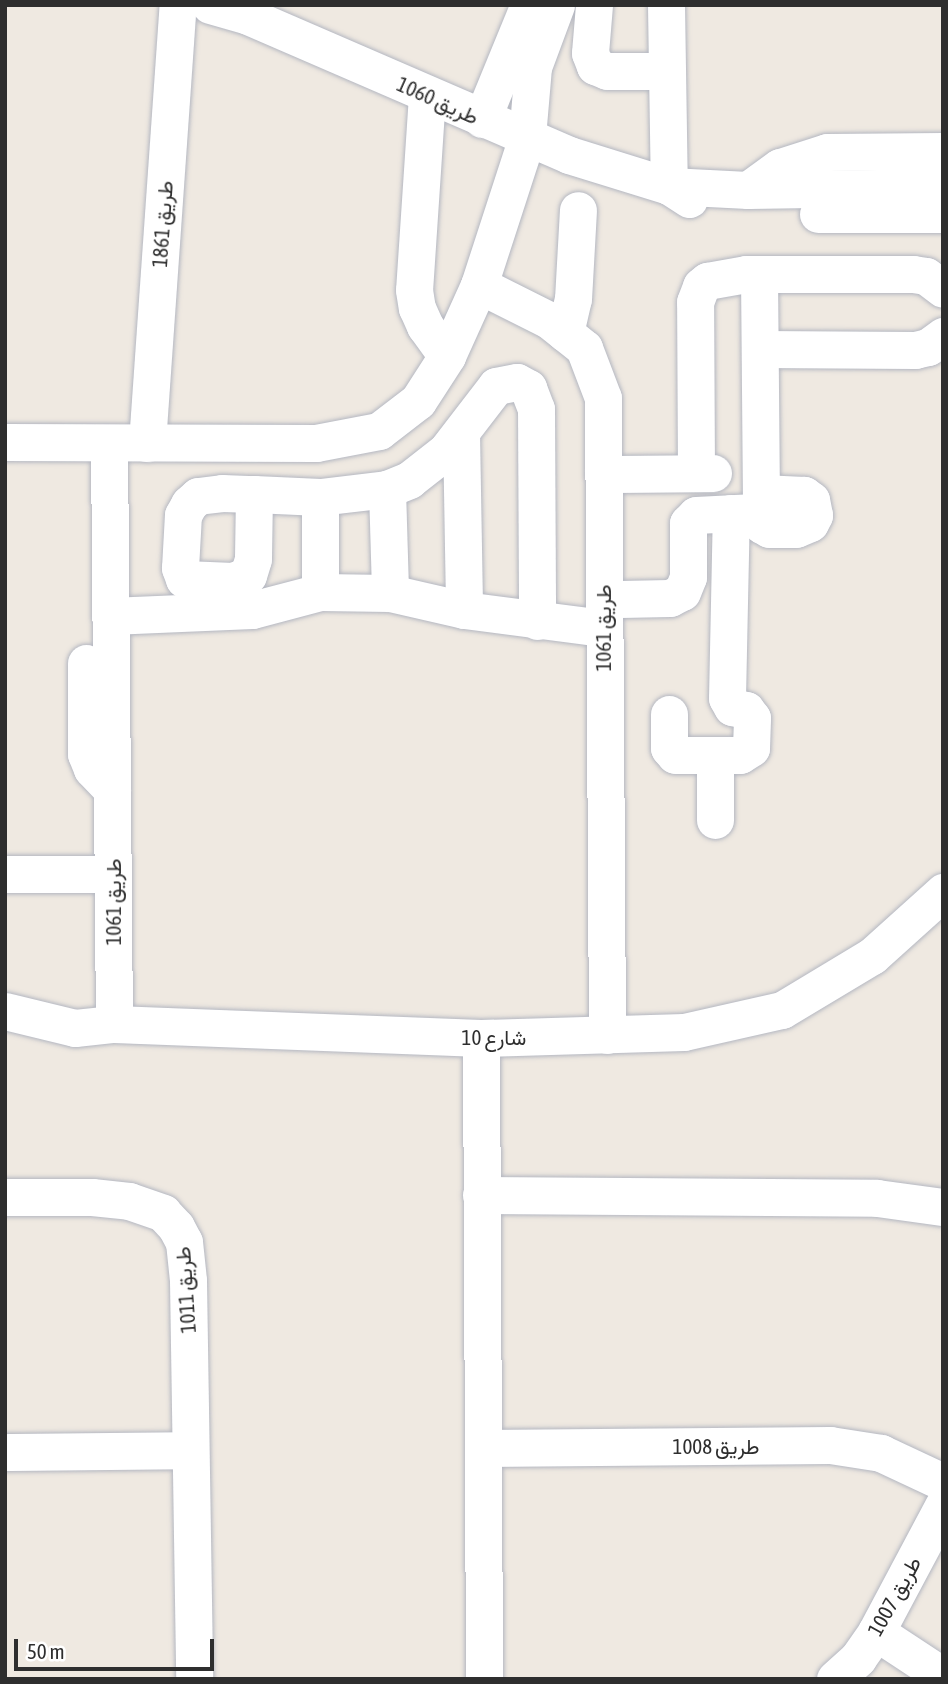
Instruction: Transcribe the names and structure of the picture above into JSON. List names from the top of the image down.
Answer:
{
  "streets": {
    "street": [
      "طريق 1060",
      "طريق 1861",
      "طريق 1061",
      "شارع 10",
      "طريق 1011",
      "طريق 1008",
      "طريق 1007"
    ]
  },
  "crossings": [
    ["طريق 1061", "شارع 10"]
  ],
  "scale_bar": "50 m"
}
